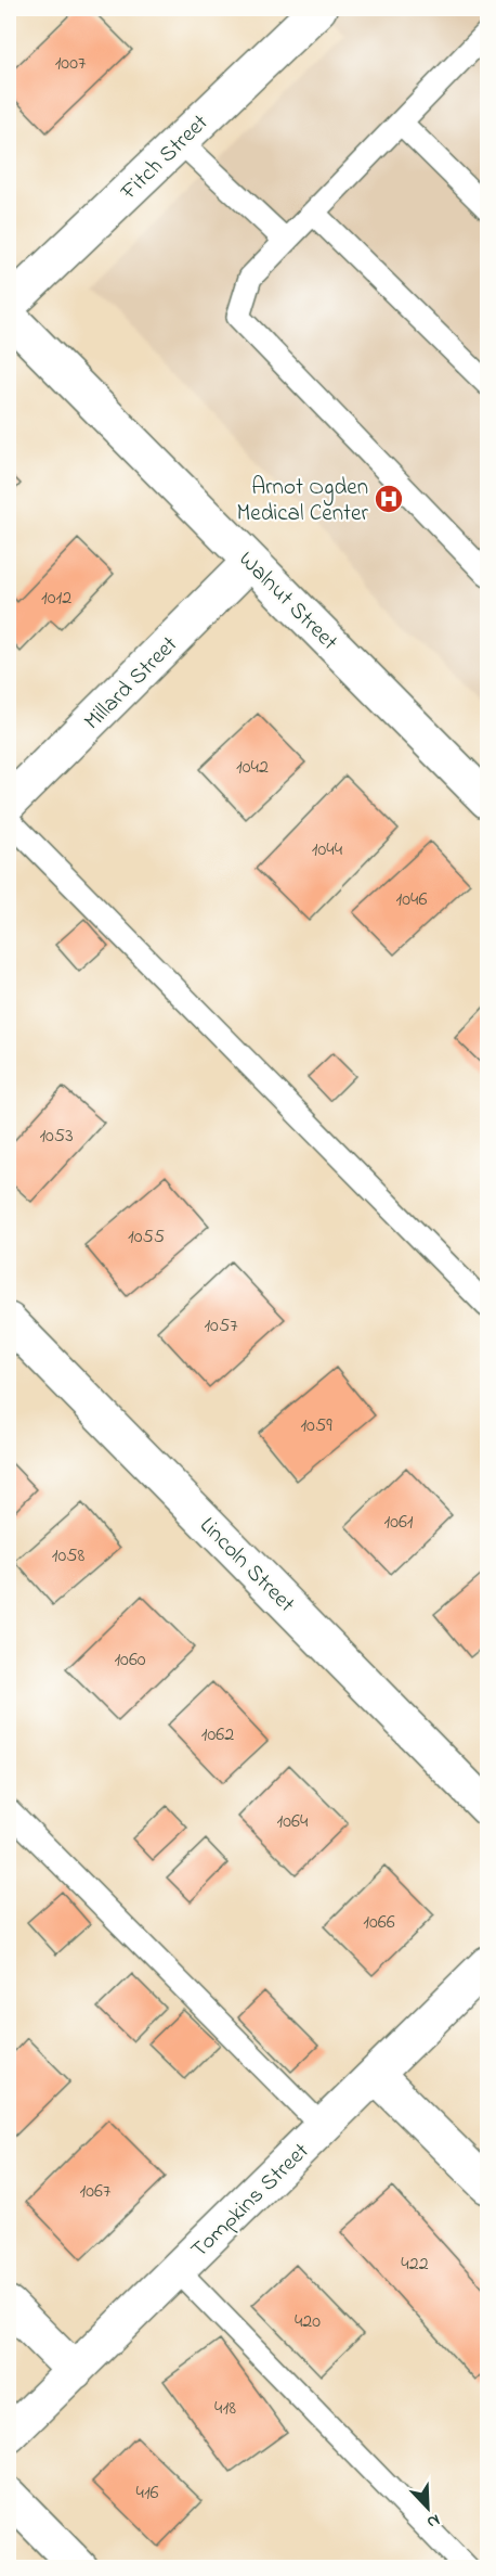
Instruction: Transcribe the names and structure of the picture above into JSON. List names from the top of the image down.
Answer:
{
  "streets": {
    "street": [
      "Fitch Street",
      "Walnut Street",
      "Millard Street",
      "Lincoln Street",
      "Tompkins Street"
    ]
  },
  "crossings": [
    ["Walnut Street", "Millard Street"]
  ],
  "places": {
    "hospital": ["Arnot Ogden Medical Center"]
  },
  "house_numbers": [
    "1007",
    "1012",
    "1042",
    "1044",
    "1046",
    "1053",
    "1055",
    "1057",
    "1059",
    "1061",
    "1058",
    "1060",
    "1062",
    "1064",
    "1066",
    "1067",
    "422",
    "420",
    "418",
    "416"
  ],
  "north": "bottom right"
}
